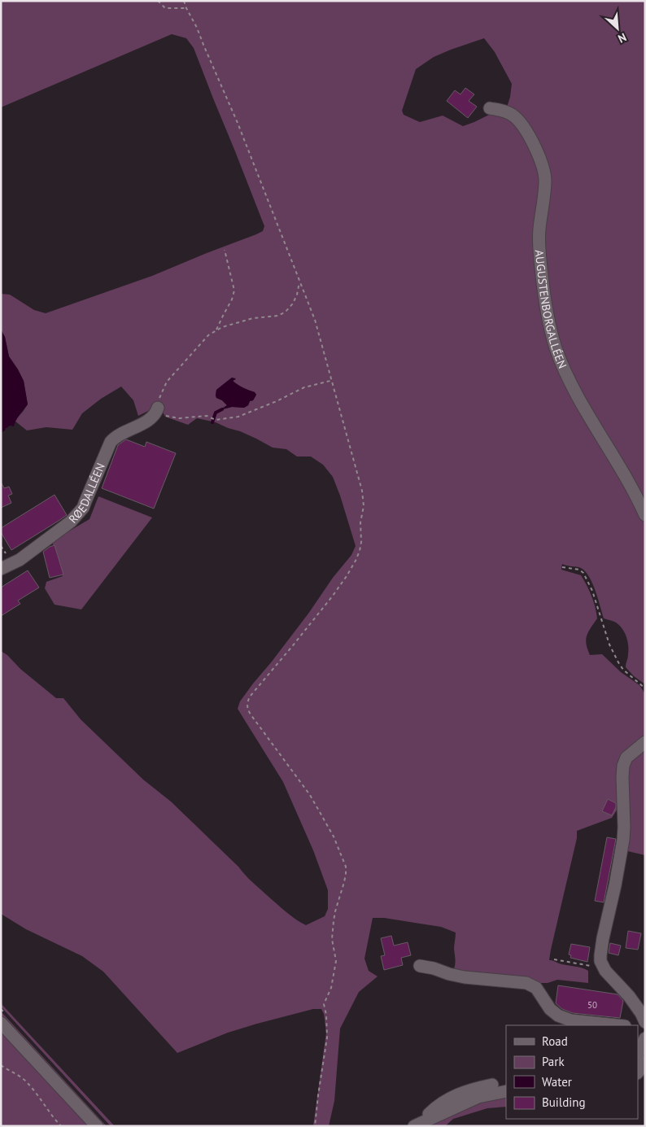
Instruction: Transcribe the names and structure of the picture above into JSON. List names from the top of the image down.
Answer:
{
  "streets": {
    "street": ["AUGUSTENBORGALLÉEN", "RØEDALLÉEN"]
  },
  "house_numbers": ["50"],
  "legend": [
    "Road",
    "Park",
    "Water",
    "Building"
  ],
  "north": "bottom right"
}
